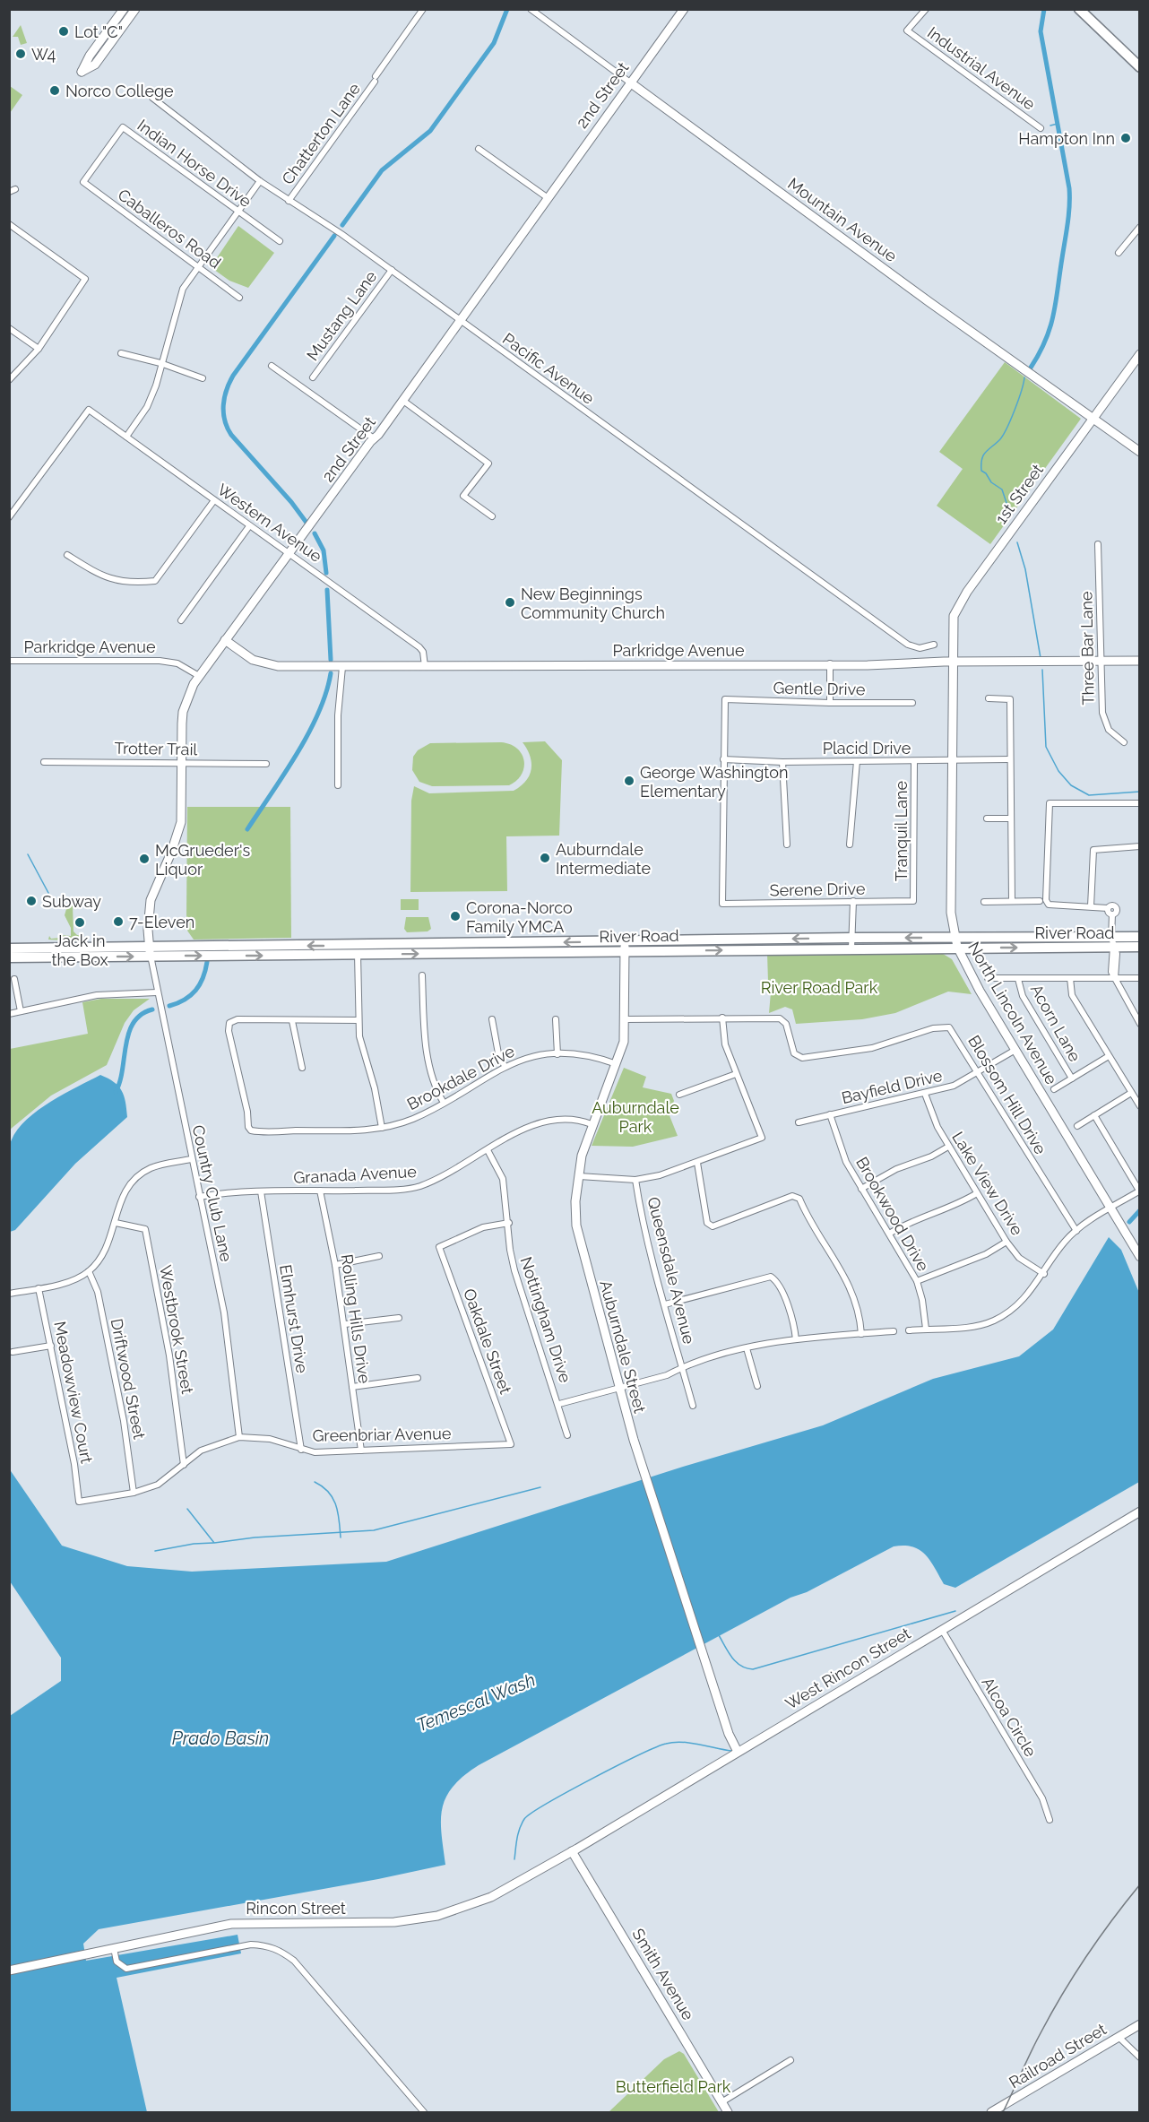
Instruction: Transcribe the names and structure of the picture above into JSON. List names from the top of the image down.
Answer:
{
  "streets": {
    "main road": [
      "2nd Street",
      "Mountain Avenue",
      "1st Street",
      "Parkridge Avenue",
      "River Road",
      "North Lincoln Avenue",
      "Auburndale Street",
      "West Rincon Street",
      "Rincon Street",
      "Smith Avenue",
      "Railroad Street"
    ],
    "street": [
      "Industrial Avenue",
      "Chatterton Lane",
      "Indian Horse Drive",
      "Caballeros Road",
      "Mustang Lane",
      "Pacific Avenue",
      "Western Avenue",
      "Three Bar Lane",
      "Gentle Drive",
      "Placid Drive",
      "Trotter Trail",
      "Tranquil Lane",
      "Serene Drive",
      "Acorn Lane",
      "Brookdale Drive",
      "Bayfield Drive",
      "Blossom Hill Drive",
      "Granada Avenue",
      "Lake View Drive",
      "Country Club Lane",
      "Brookwood Drive",
      "Queensdale Avenue",
      "Elmhurst Drive",
      "Rolling Hills Drive",
      "Nottingham Drive",
      "Westbrook Street",
      "Oakdale Street",
      "Driftwood Street",
      "Meadowview Court",
      "Greenbriar Avenue",
      "Alcoa Circle"
    ]
  },
  "crossings": [
    ["2nd Street", "Mountain Avenue"],
    ["2nd Street", "Pacific Avenue"],
    ["2nd Street", "Western Avenue"],
    ["2nd Street", "Parkridge Avenue"],
    ["2nd Street", "Trotter Trail"],
    ["2nd Street", "River Road"],
    ["2nd Street", "Country Club Lane"],
    ["Chatterton Lane", "Pacific Avenue"],
    ["Indian Horse Drive", "Caballeros Road"],
    ["Mountain Avenue", "1st Street"],
    ["Mustang Lane", "Pacific Avenue"],
    ["1st Street", "Parkridge Avenue"],
    ["1st Street", "North Lincoln Avenue"],
    ["Western Avenue", "Parkridge Avenue"],
    ["Parkridge Avenue", "Three Bar Lane"],
    ["Parkridge Avenue", "North Lincoln Avenue"],
    ["Gentle Drive", "Placid Drive"],
    ["Gentle Drive", "Serene Drive"],
    ["Placid Drive", "Tranquil Lane"],
    ["Placid Drive", "Serene Drive"],
    ["Placid Drive", "North Lincoln Avenue"],
    ["Tranquil Lane", "Serene Drive"],
    ["River Road", "North Lincoln Avenue"],
    ["River Road", "Country Club Lane"],
    ["River Road", "Auburndale Street"],
    ["North Lincoln Avenue", "Bayfield Drive"],
    ["Brookdale Drive", "Auburndale Street"],
    ["Bayfield Drive", "Blossom Hill Drive"],
    ["Bayfield Drive", "Lake View Drive"],
    ["Bayfield Drive", "Brookwood Drive"],
    ["Blossom Hill Drive", "Auburndale Street"],
    ["Granada Avenue", "Country Club Lane"],
    ["Granada Avenue", "Elmhurst Drive"],
    ["Granada Avenue", "Rolling Hills Drive"],
    ["Granada Avenue", "Nottingham Drive"],
    ["Granada Avenue", "Auburndale Street"],
    ["Country Club Lane", "Greenbriar Avenue"],
    ["Elmhurst Drive", "Greenbriar Avenue"],
    ["Rolling Hills Drive", "Greenbriar Avenue"],
    ["Nottingham Drive", "Oakdale Street"],
    ["Westbrook Street", "Greenbriar Avenue"],
    ["Oakdale Street", "Greenbriar Avenue"],
    ["Auburndale Street", "West Rincon Street"],
    ["Driftwood Street", "Greenbriar Avenue"],
    ["Meadowview Court", "Greenbriar Avenue"],
    ["West Rincon Street", "Alcoa Circle"],
    ["West Rincon Street", "Rincon Street"],
    ["West Rincon Street", "Smith Avenue"],
    ["Rincon Street", "Smith Avenue"]
  ],
  "water": ["Temescal Wash", "Prado Basin"],
  "parks": ["River Road Park", "Auburndale Park", "Butterfield Park"],
  "places": [
    "Lot \"C\"",
    "W4",
    "Norco College",
    "Hampton Inn",
    "New Beginnings Community Church",
    "George Washington Elementary",
    "Auburndale Intermediate",
    "McGrueder's Liquor",
    "Subway",
    "Corona-Norco Family YMCA",
    "7-Eleven",
    "Jack in the Box"
  ]
}
